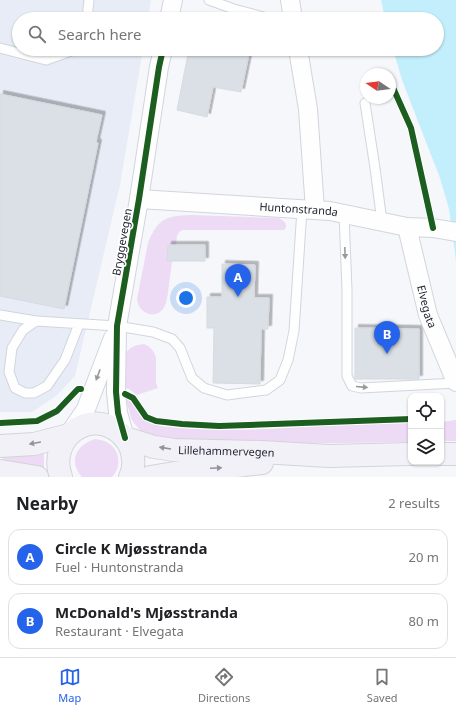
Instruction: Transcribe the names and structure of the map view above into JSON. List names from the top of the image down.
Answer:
{
  "streets": {
    "highway": ["Lillehammervegen"],
    "street": ["Huntonstranda", "Bryggevegen", "Elvegata"]
  },
  "crossings": [
    ["Huntonstranda", "Bryggevegen"],
    ["Huntonstranda", "Elvegata"],
    ["Bryggevegen", "Lillehammervegen"]
  ],
  "north": "left",
  "page": {
    "search": "Search here",
    "pins": ["A", "B"],
    "heading": ["Nearby", "2 results"],
    "list": [
      {
        "mark": "A",
        "name": "Circle K Mjøsstranda",
        "note": "Fuel · Huntonstranda",
        "value": "20 m"
      },
      {
        "mark": "B",
        "name": "McDonald's Mjøsstranda",
        "note": "Restaurant · Elvegata",
        "value": "80 m"
      }
    ],
    "nav": ["Map", "Directions", "Saved"]
  }
}
